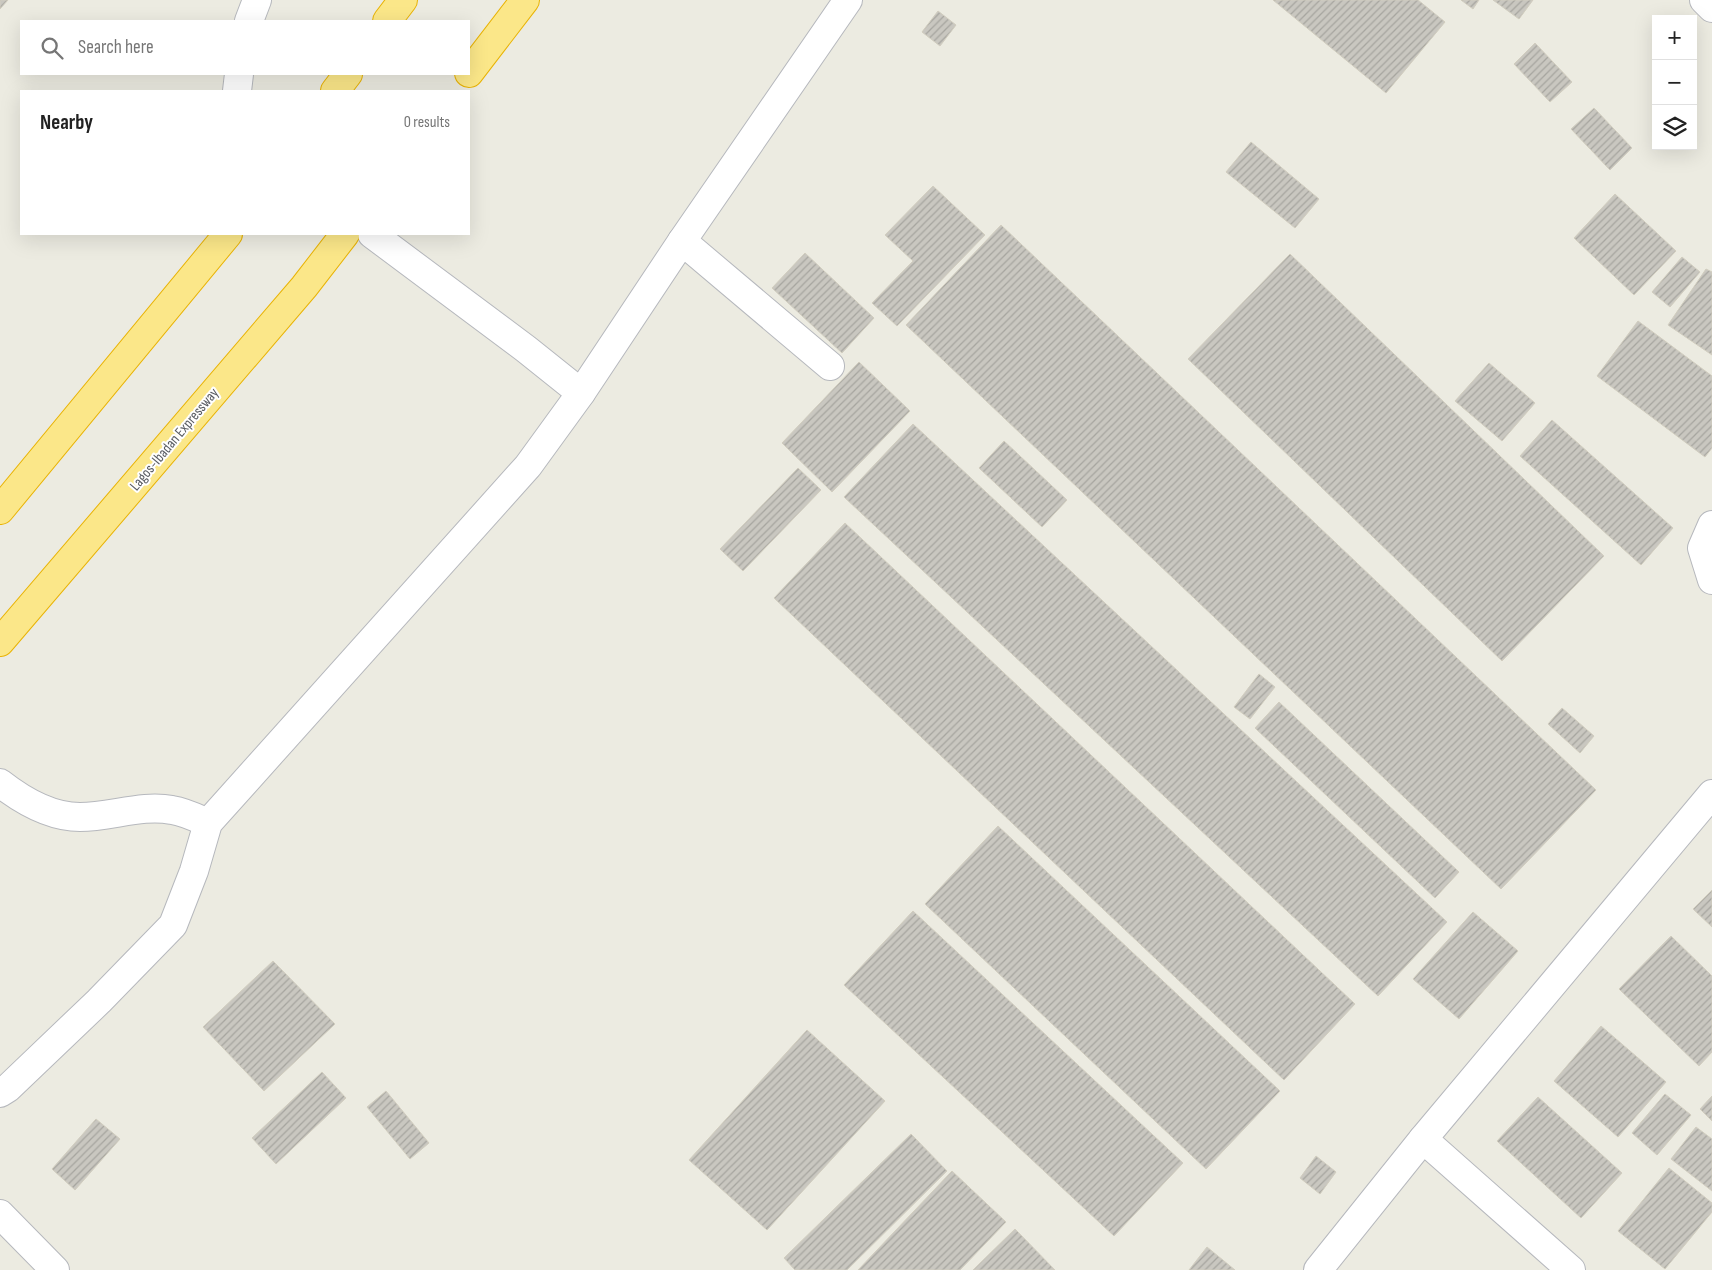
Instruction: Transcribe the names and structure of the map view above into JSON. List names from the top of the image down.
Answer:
{
  "streets": {
    "highway": ["Lagos-Ibadan Expressway"]
  },
  "page": {
    "map_buttons": ["+", "−"],
    "search": "Search here",
    "heading": ["Nearby", "0 results"]
  }
}
